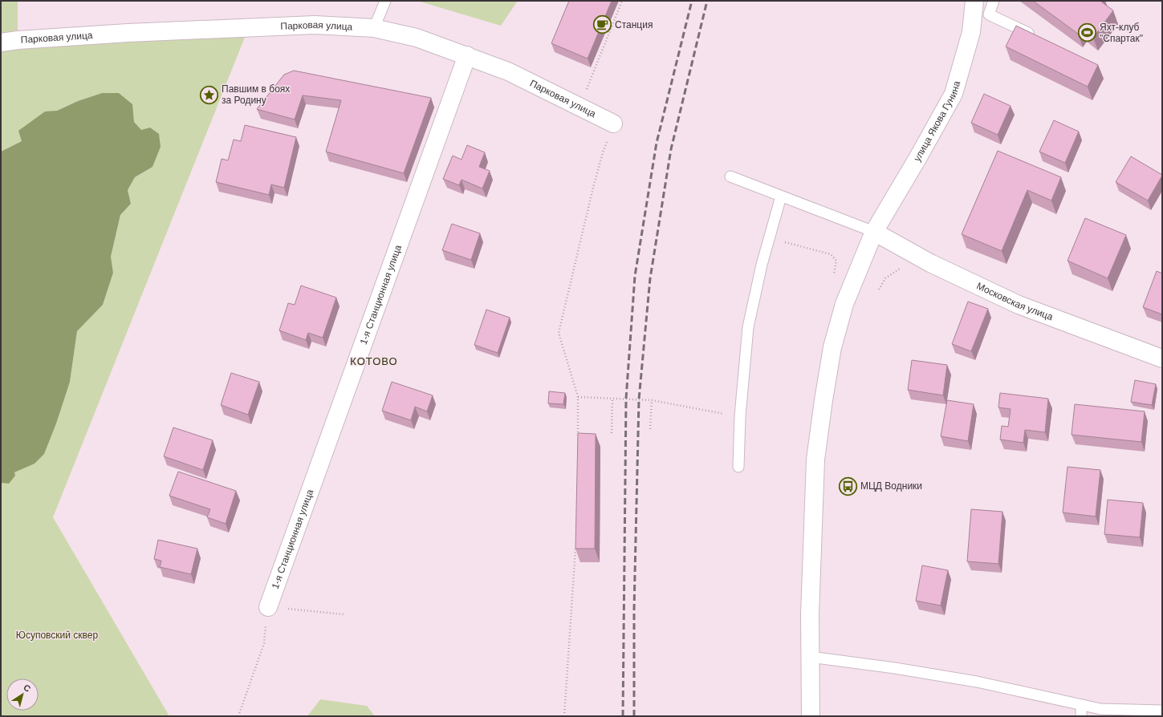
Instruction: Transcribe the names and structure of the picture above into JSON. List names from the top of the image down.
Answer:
{
  "streets": {
    "street": [
      "Парковая улица",
      "улица Якова Гунина",
      "1-я Станционная улица",
      "Московская улица"
    ]
  },
  "crossings": [
    ["Парковая улица", "1-я Станционная улица"],
    ["улица Якова Гунина", "Московская улица"]
  ],
  "districts": ["КОТОВО"],
  "parks": ["Юсуповский сквер"],
  "places": {
    "cafe": ["Станция"],
    "sports": ["Яхт-клуб \"Спартак\""],
    "place": ["Павшим в боях за Родину"],
    "bus stop": ["МЦД Водники"]
  },
  "north": "top right"
}
